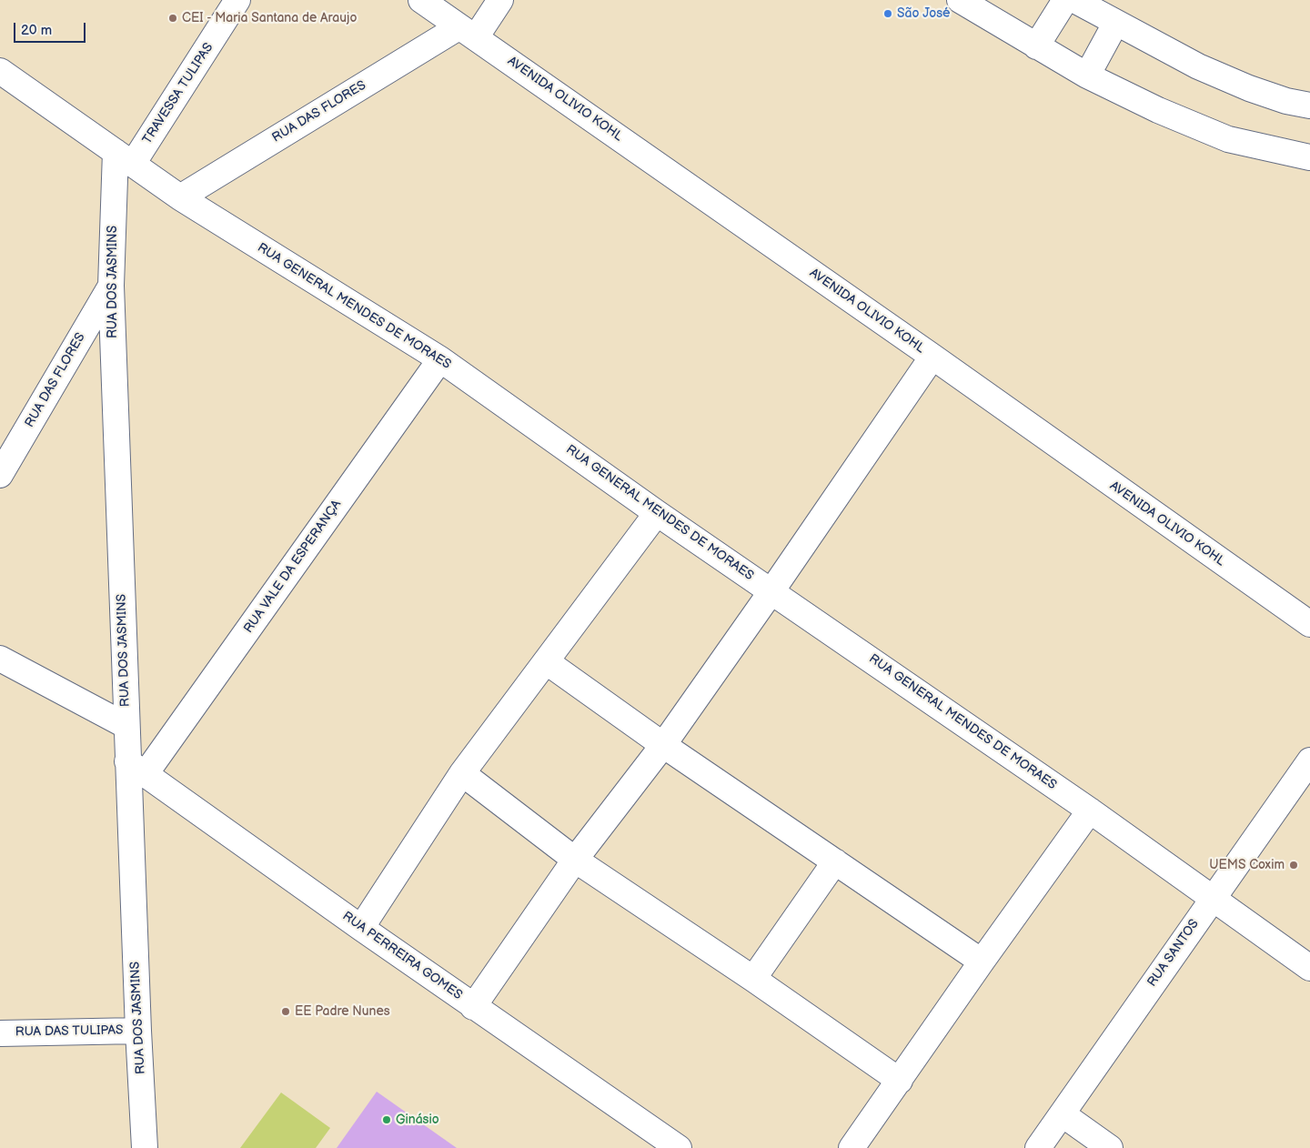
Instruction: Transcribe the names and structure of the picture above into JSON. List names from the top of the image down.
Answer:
{
  "streets": {
    "street": [
      "TRAVESSA TULIPAS",
      "AVENIDA OLIVIO KOHL",
      "RUA DAS FLORES",
      "RUA DOS JASMINS",
      "RUA GENERAL MENDES DE MORAES",
      "RUA VALE DA ESPERANÇA",
      "RUA SANTOS",
      "RUA PERREIRA GOMES",
      "RUA DAS TULIPAS"
    ]
  },
  "crossings": [
    ["TRAVESSA TULIPAS", "RUA DOS JASMINS"],
    ["TRAVESSA TULIPAS", "RUA GENERAL MENDES DE MORAES"],
    ["AVENIDA OLIVIO KOHL", "RUA DAS FLORES"],
    ["RUA DAS FLORES", "RUA DOS JASMINS"],
    ["RUA DAS FLORES", "RUA GENERAL MENDES DE MORAES"],
    ["RUA DOS JASMINS", "RUA GENERAL MENDES DE MORAES"],
    ["RUA DOS JASMINS", "RUA VALE DA ESPERANÇA"],
    ["RUA DOS JASMINS", "RUA PERREIRA GOMES"],
    ["RUA DOS JASMINS", "RUA DAS TULIPAS"],
    ["RUA GENERAL MENDES DE MORAES", "RUA VALE DA ESPERANÇA"],
    ["RUA GENERAL MENDES DE MORAES", "RUA SANTOS"],
    ["RUA VALE DA ESPERANÇA", "RUA PERREIRA GOMES"]
  ],
  "places": [
    "São José",
    "CEI - Maria Santana de Araujo",
    "UEMS Coxim",
    "EE Padre Nunes",
    "Ginásio"
  ],
  "scale_bar": "20 m"
}
